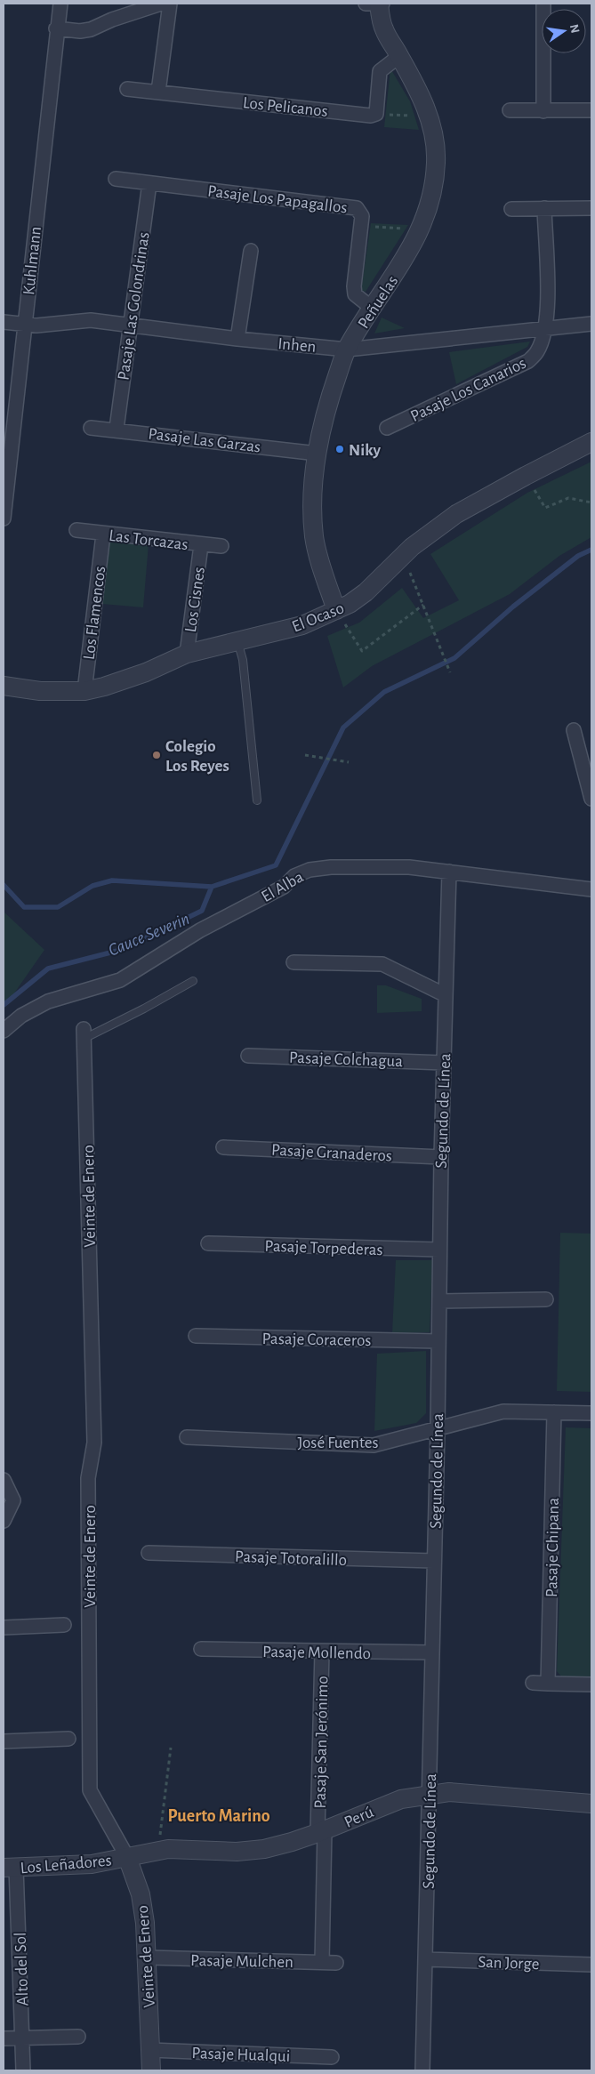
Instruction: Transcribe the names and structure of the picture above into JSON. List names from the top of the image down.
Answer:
{
  "streets": {
    "street": [
      "Los Pelicanos",
      "Pasaje Los Papagallos",
      "Kuhlmann",
      "Peñuelas",
      "Pasaje Las Golondrinas",
      "Inhen",
      "Pasaje Los Canarios",
      "Pasaje Las Garzas",
      "Las Torcazas",
      "Los Cisnes",
      "Los Flamencos",
      "El Ocaso",
      "El Alba",
      "Pasaje Colchagua",
      "Segundo de Línea",
      "Pasaje Granaderos",
      "Veinte de Enero",
      "Pasaje Torpederas",
      "Pasaje Coraceros",
      "José Fuentes",
      "Pasaje Chipana",
      "Pasaje Totoralillo",
      "Pasaje Mollendo",
      "Pasaje San Jerónimo",
      "Perú",
      "Los Leñadores",
      "Pasaje Mulchen",
      "San Jorge",
      "Alto del Sol",
      "Pasaje Hualqui"
    ]
  },
  "crossings": [
    ["Pasaje Los Papagallos", "Peñuelas"],
    ["Pasaje Los Papagallos", "Pasaje Las Golondrinas"],
    ["Kuhlmann", "Inhen"],
    ["Peñuelas", "Inhen"],
    ["Peñuelas", "Pasaje Las Garzas"],
    ["Peñuelas", "El Ocaso"],
    ["Pasaje Las Golondrinas", "Inhen"],
    ["Pasaje Las Golondrinas", "Pasaje Las Garzas"],
    ["Inhen", "Pasaje Los Canarios"],
    ["Las Torcazas", "Los Cisnes"],
    ["Las Torcazas", "Los Flamencos"],
    ["Los Cisnes", "El Ocaso"],
    ["Los Flamencos", "El Ocaso"],
    ["El Alba", "Segundo de Línea"],
    ["Pasaje Colchagua", "Segundo de Línea"],
    ["Segundo de Línea", "Pasaje Granaderos"],
    ["Segundo de Línea", "Pasaje Torpederas"],
    ["Segundo de Línea", "Pasaje Coraceros"],
    ["Segundo de Línea", "José Fuentes"],
    ["Segundo de Línea", "Pasaje Totoralillo"],
    ["Segundo de Línea", "Pasaje Mollendo"],
    ["Segundo de Línea", "Perú"],
    ["Segundo de Línea", "San Jorge"],
    ["Veinte de Enero", "Perú"],
    ["Veinte de Enero", "Los Leñadores"],
    ["Veinte de Enero", "Pasaje Mulchen"],
    ["Veinte de Enero", "Pasaje Hualqui"],
    ["José Fuentes", "Pasaje Chipana"],
    ["Pasaje Mollendo", "Pasaje San Jerónimo"],
    ["Pasaje San Jerónimo", "Perú"],
    ["Pasaje San Jerónimo", "Pasaje Mulchen"],
    ["Perú", "Los Leñadores"],
    ["Los Leñadores", "Alto del Sol"]
  ],
  "districts": ["Puerto Marino"],
  "water": ["Cauce Severin"],
  "places": ["Niky", "Colegio Los Reyes"],
  "north": "right"
}
